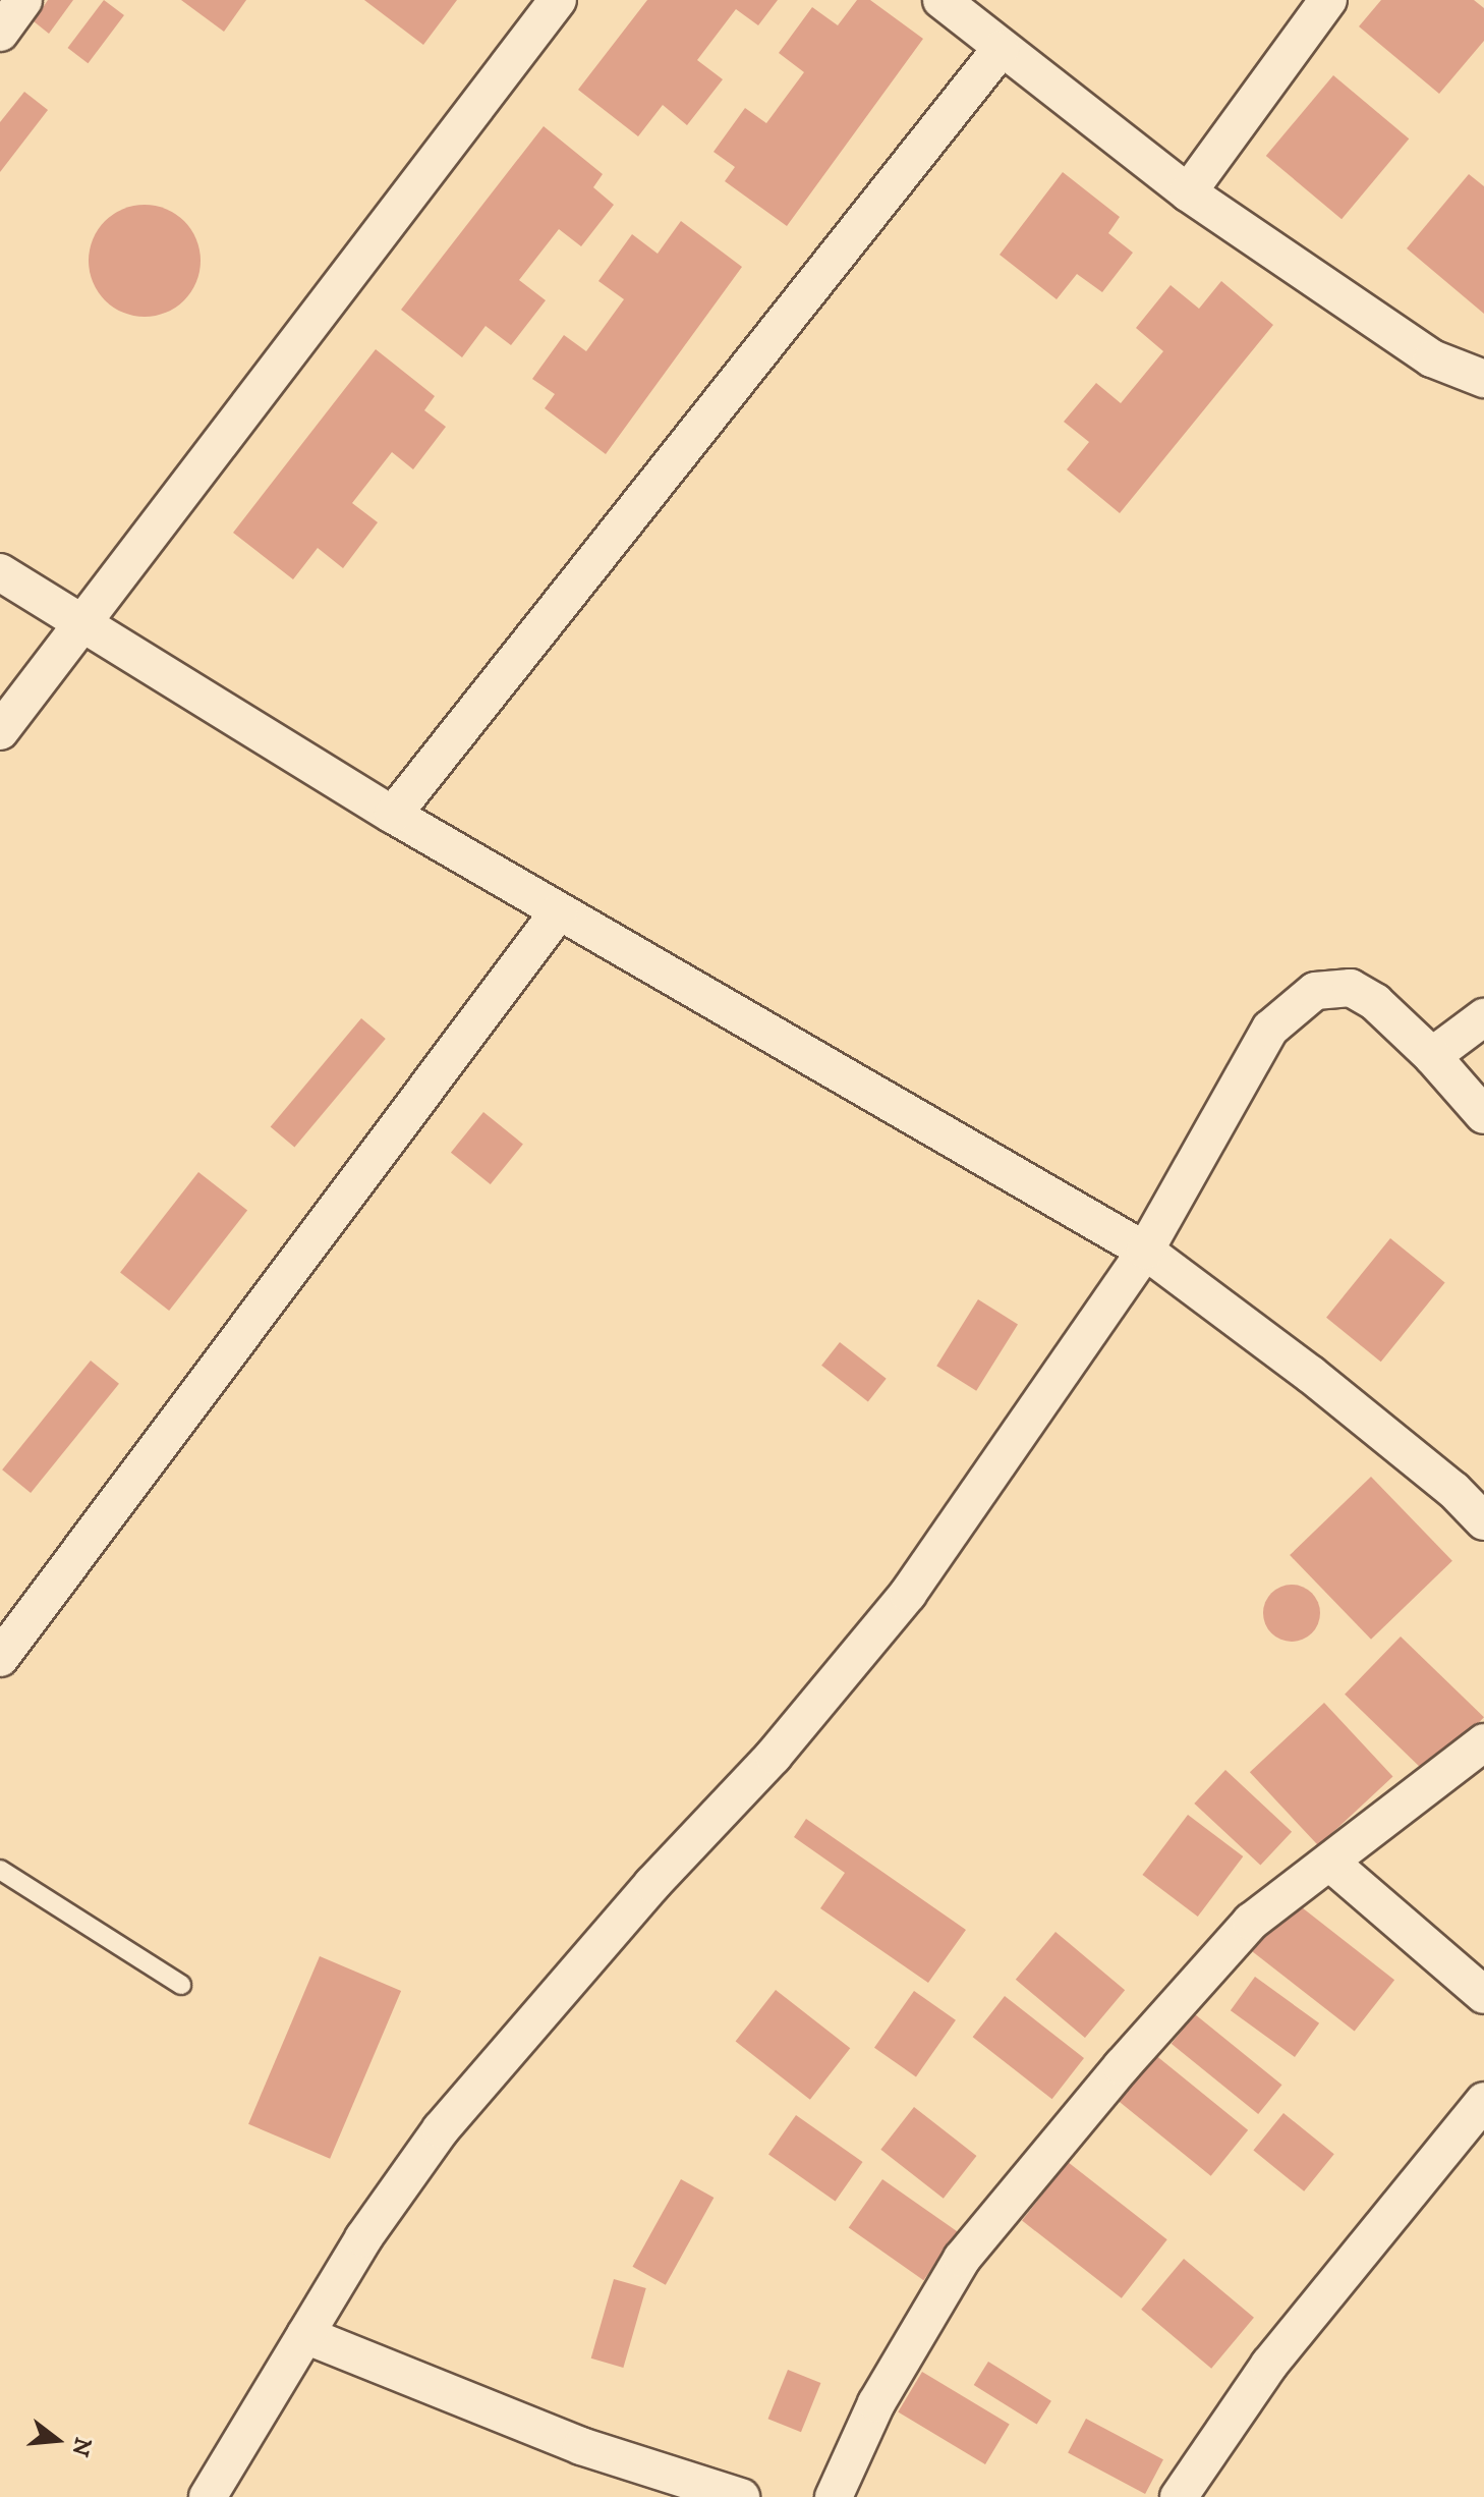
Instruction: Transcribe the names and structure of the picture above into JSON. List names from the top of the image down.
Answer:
{
  "north": "right"
}
